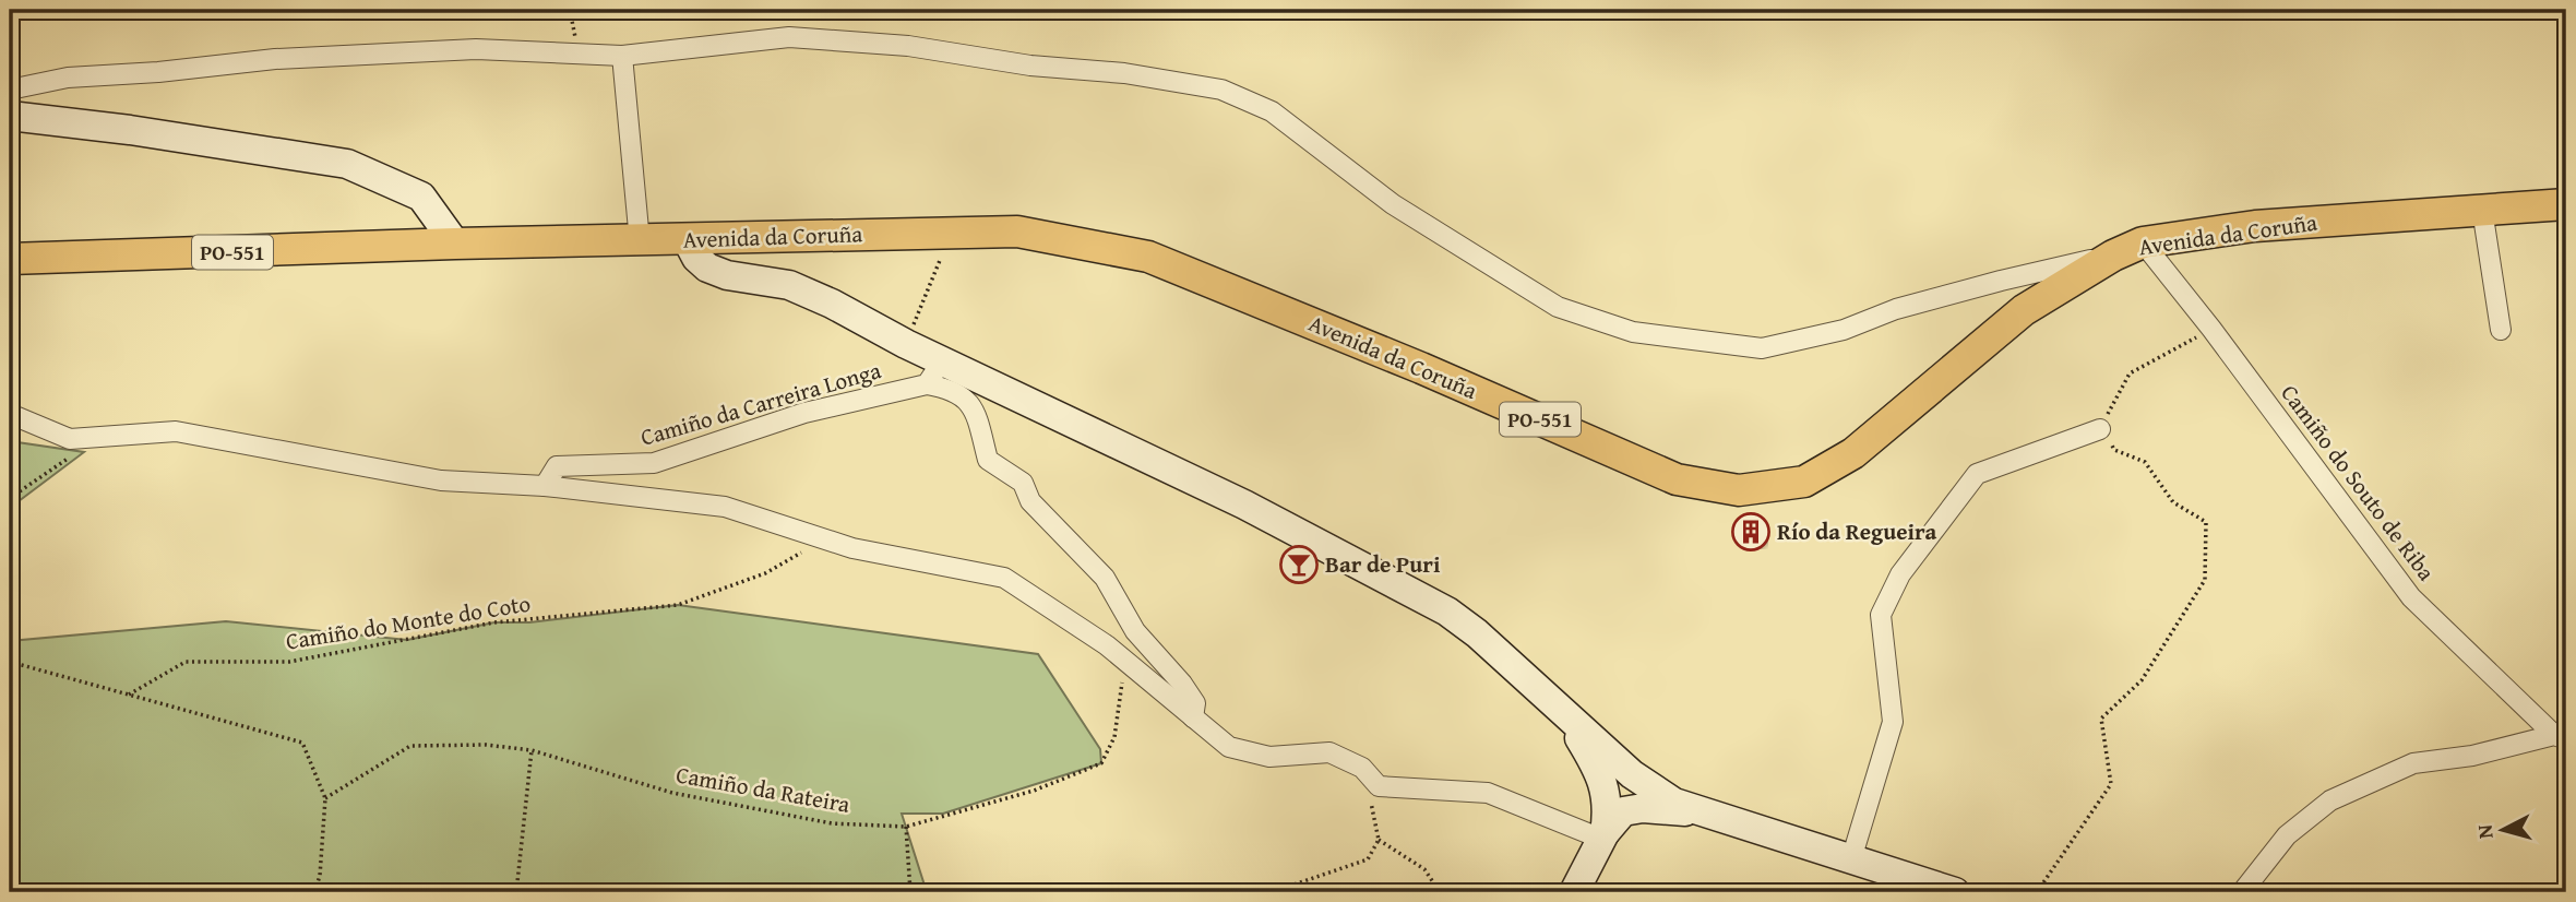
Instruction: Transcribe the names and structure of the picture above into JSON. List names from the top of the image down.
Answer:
{
  "streets": {
    "main road": ["Avenida da Coruña", "PO-551"],
    "street": ["Camiño da Carreira Longa", "Camiño do Souto de Riba"],
    "path": ["Camiño do Monte do Coto", "Camiño da Rateira"]
  },
  "crossings": [
    ["Avenida da Coruña", "PO-551"],
    ["Avenida da Coruña", "Camiño do Souto de Riba"]
  ],
  "places": {
    "building": ["Río da Regueira"],
    "bar": ["Bar de Puri"]
  },
  "north": "left"
}
